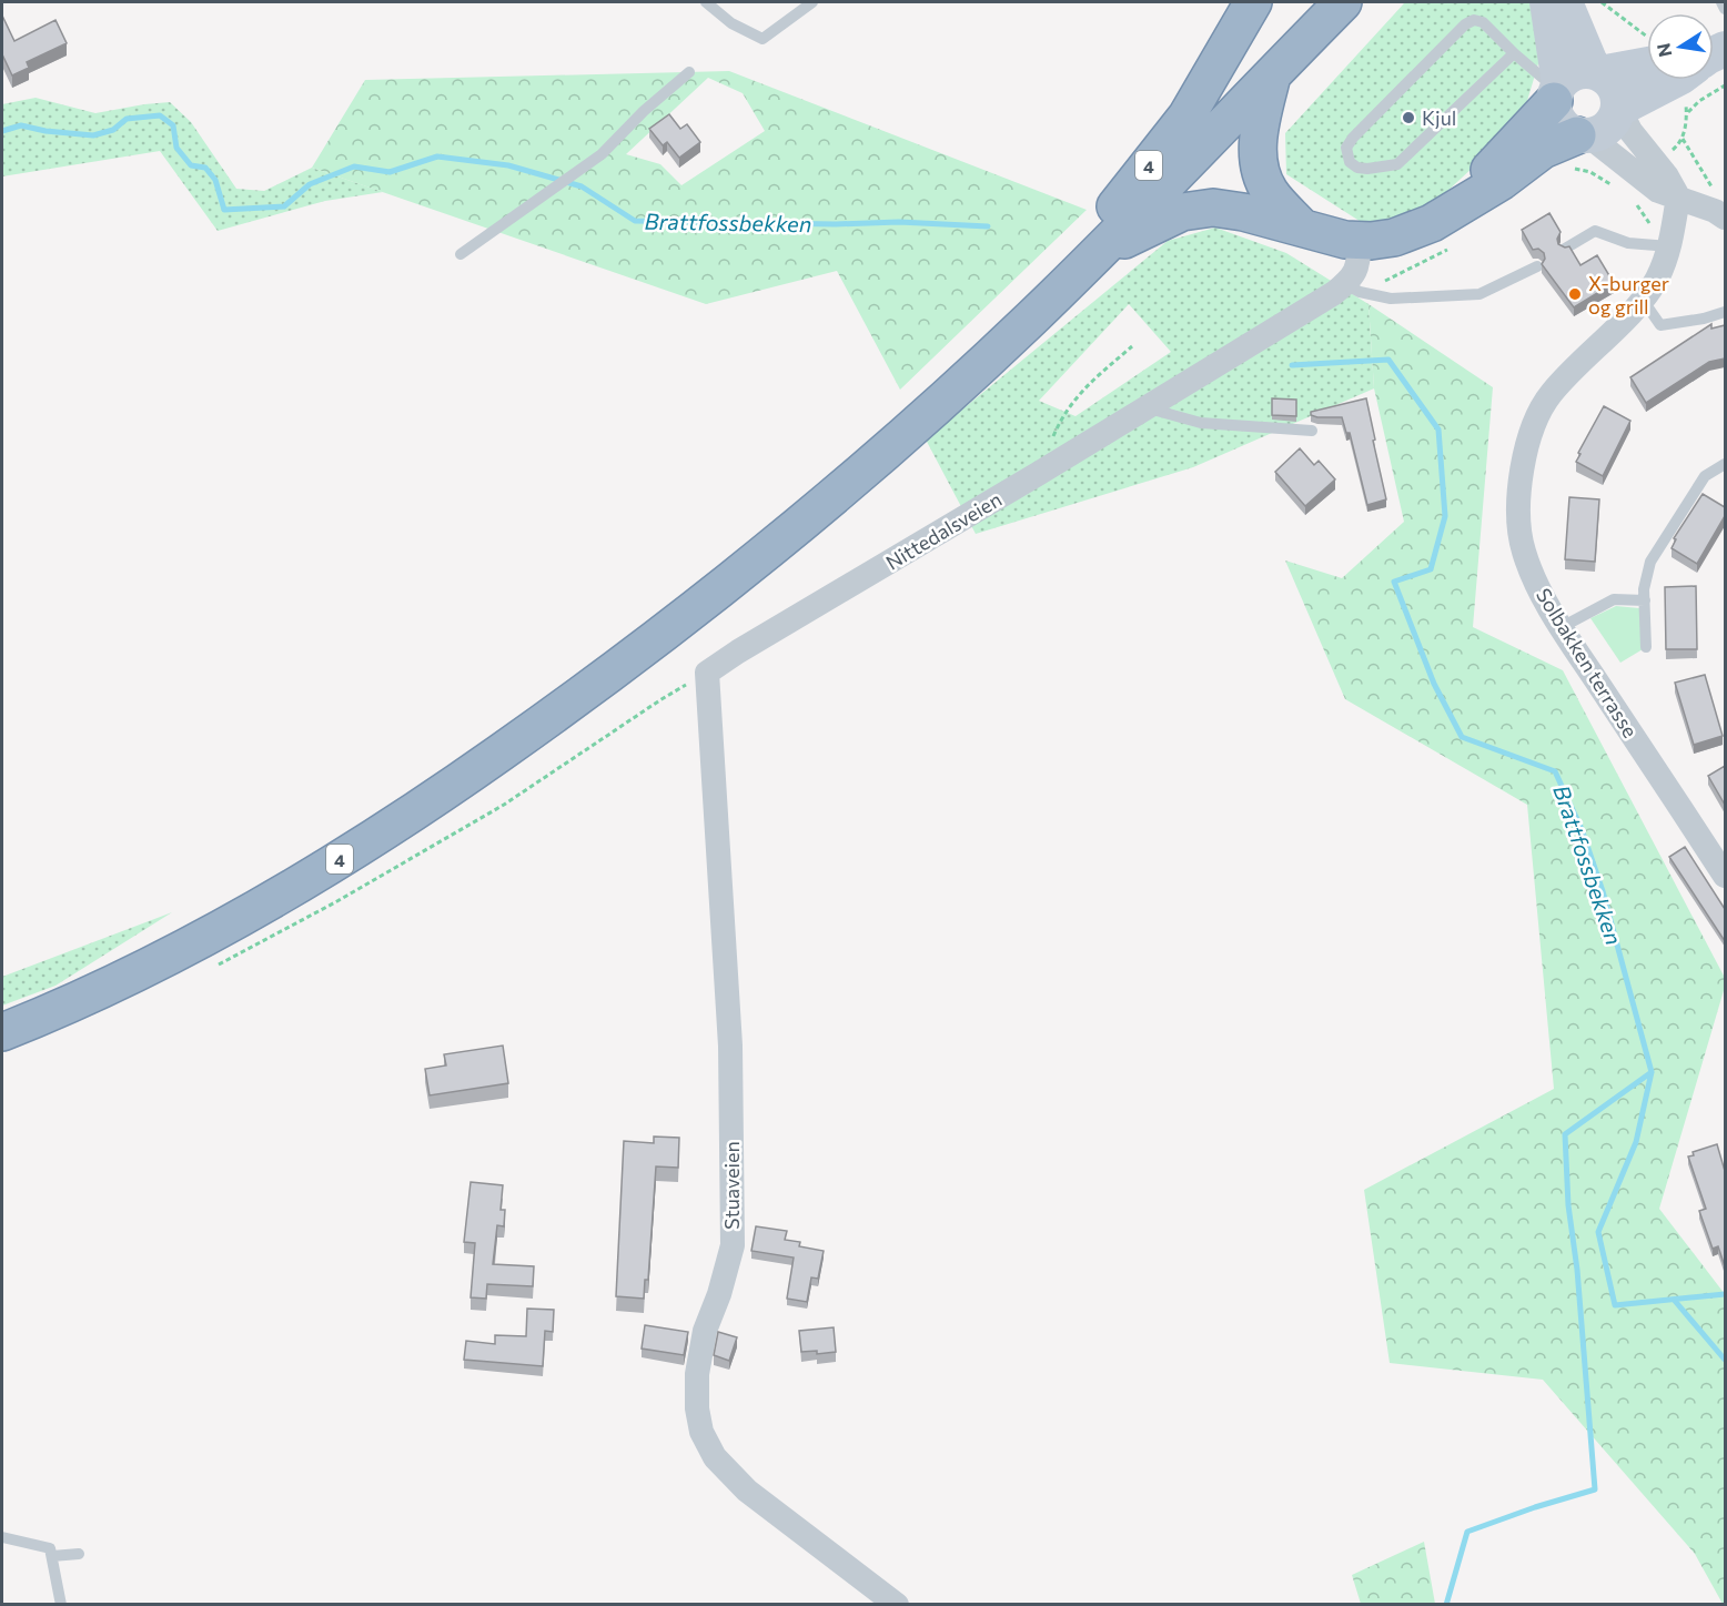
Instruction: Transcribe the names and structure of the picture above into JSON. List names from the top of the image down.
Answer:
{
  "streets": {
    "highway": ["4"],
    "street": ["Nittedalsveien", "Solbakken terrasse", "Stuaveien"]
  },
  "crossings": [
    ["4", "Nittedalsveien"],
    ["Nittedalsveien", "Stuaveien"]
  ],
  "water": ["Brattfossbekken"],
  "places": ["Kjul", "X-burger og grill"],
  "north": "left"
}
